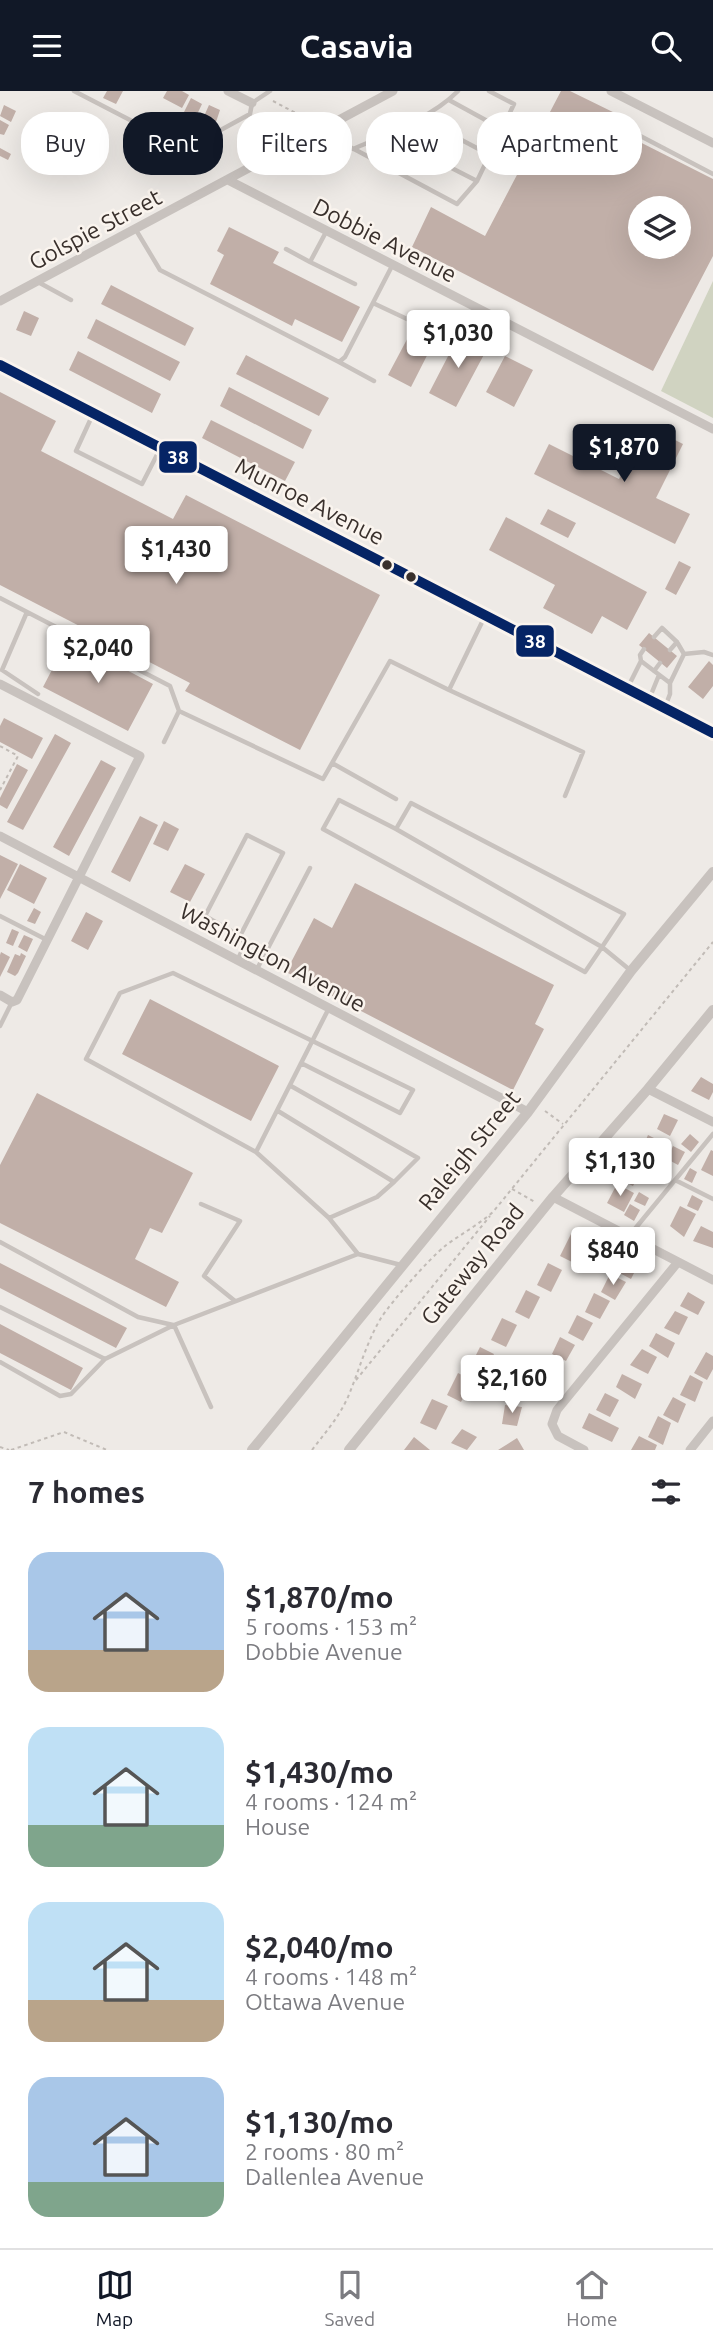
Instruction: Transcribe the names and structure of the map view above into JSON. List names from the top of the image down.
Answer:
{
  "streets": {
    "main road": ["Munroe Avenue"],
    "street": [
      "Golspie Street",
      "Dobbie Avenue",
      "Washington Avenue",
      "Raleigh Street",
      "Gateway Road"
    ]
  },
  "crossings": [
    ["Golspie Street", "Dobbie Avenue"],
    ["Washington Avenue", "Raleigh Street"]
  ],
  "lines": ["transit line 38"],
  "page": {
    "header": "Casavia",
    "chip": [
      "Buy",
      "Rent",
      "Filters",
      "New",
      "Apartment"
    ],
    "price": [
      "$1,030",
      "$1,870",
      "$1,430",
      "$2,040",
      "$1,130",
      "$840",
      "$2,160"
    ],
    "heading": "7 homes",
    "list": [
      {
        "name": "$1,870/mo",
        "note": "5 rooms · 153 m² · Dobbie Avenue"
      },
      {
        "name": "$1,430/mo",
        "note": "4 rooms · 124 m² · House"
      },
      {
        "name": "$2,040/mo",
        "note": "4 rooms · 148 m² · Ottawa Avenue"
      },
      {
        "name": "$1,130/mo",
        "note": "2 rooms · 80 m² · Dallenlea Avenue"
      }
    ],
    "tabs": ["Map", "Saved", "Home"]
  }
}
